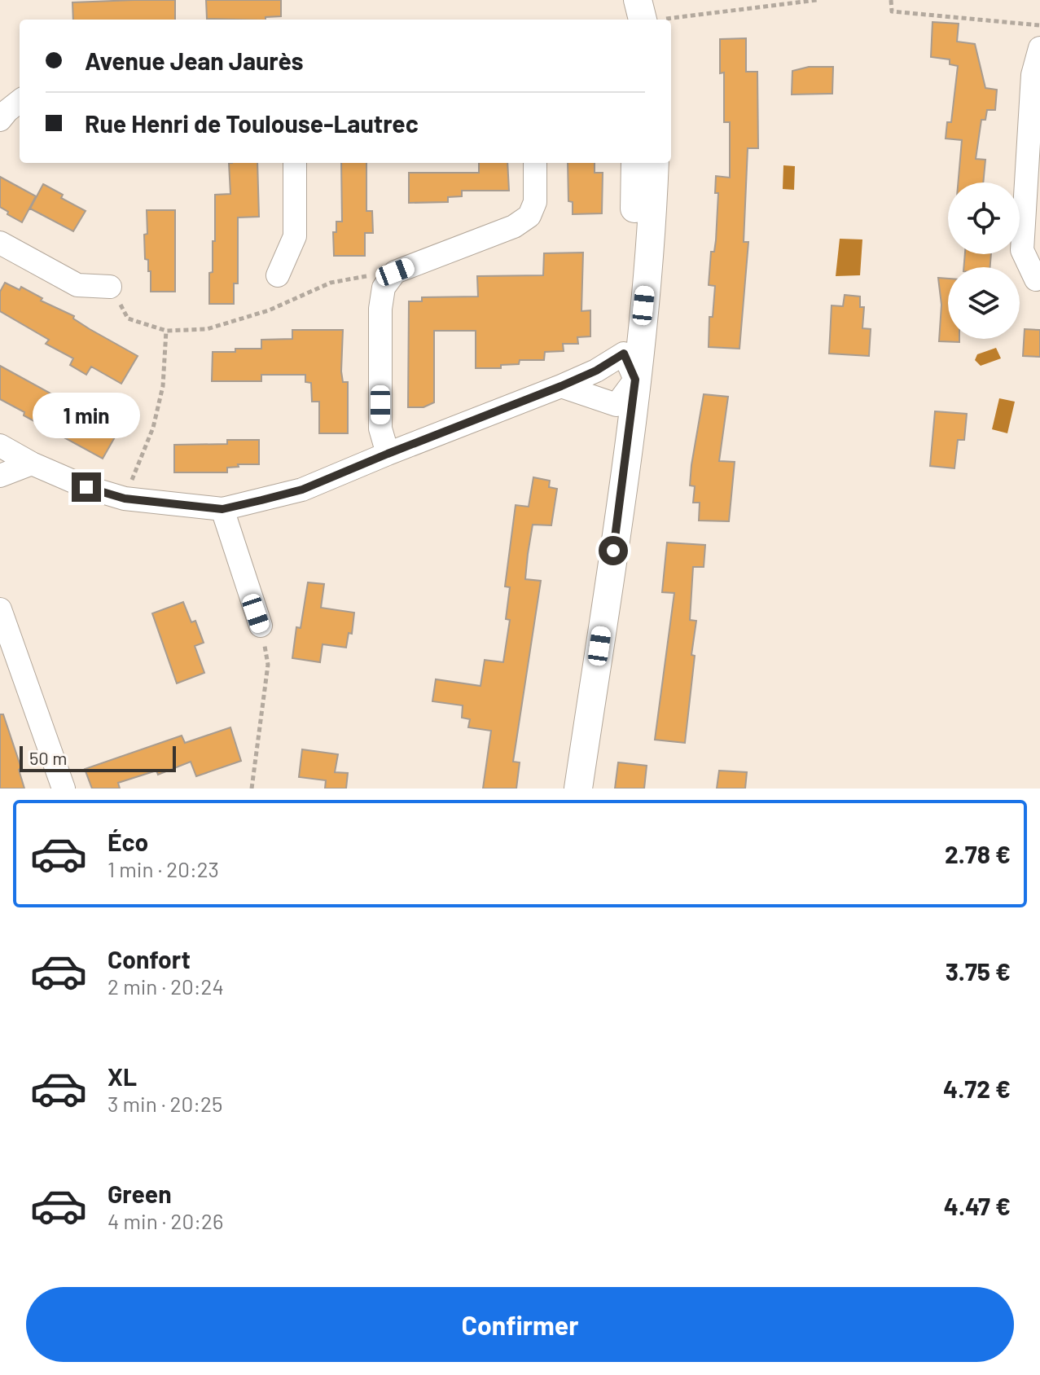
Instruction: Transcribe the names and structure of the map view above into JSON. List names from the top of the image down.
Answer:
{
  "scale_bar": "50 m",
  "page": {
    "banner": ["Avenue Jean Jaurès", "Rue Henri de Toulouse-Lautrec"],
    "bubble": "1 min",
    "scale": "50 m",
    "list": [
      {
        "name": "Éco",
        "note": "1 min · 20:23",
        "value": "2.78 €"
      },
      {
        "name": "Confort",
        "note": "2 min · 20:24",
        "value": "3.75 €"
      },
      {
        "name": "XL",
        "note": "3 min · 20:25",
        "value": "4.72 €"
      },
      {
        "name": "Green",
        "note": "4 min · 20:26",
        "value": "4.47 €"
      }
    ],
    "buttons": "Confirmer"
  }
}
